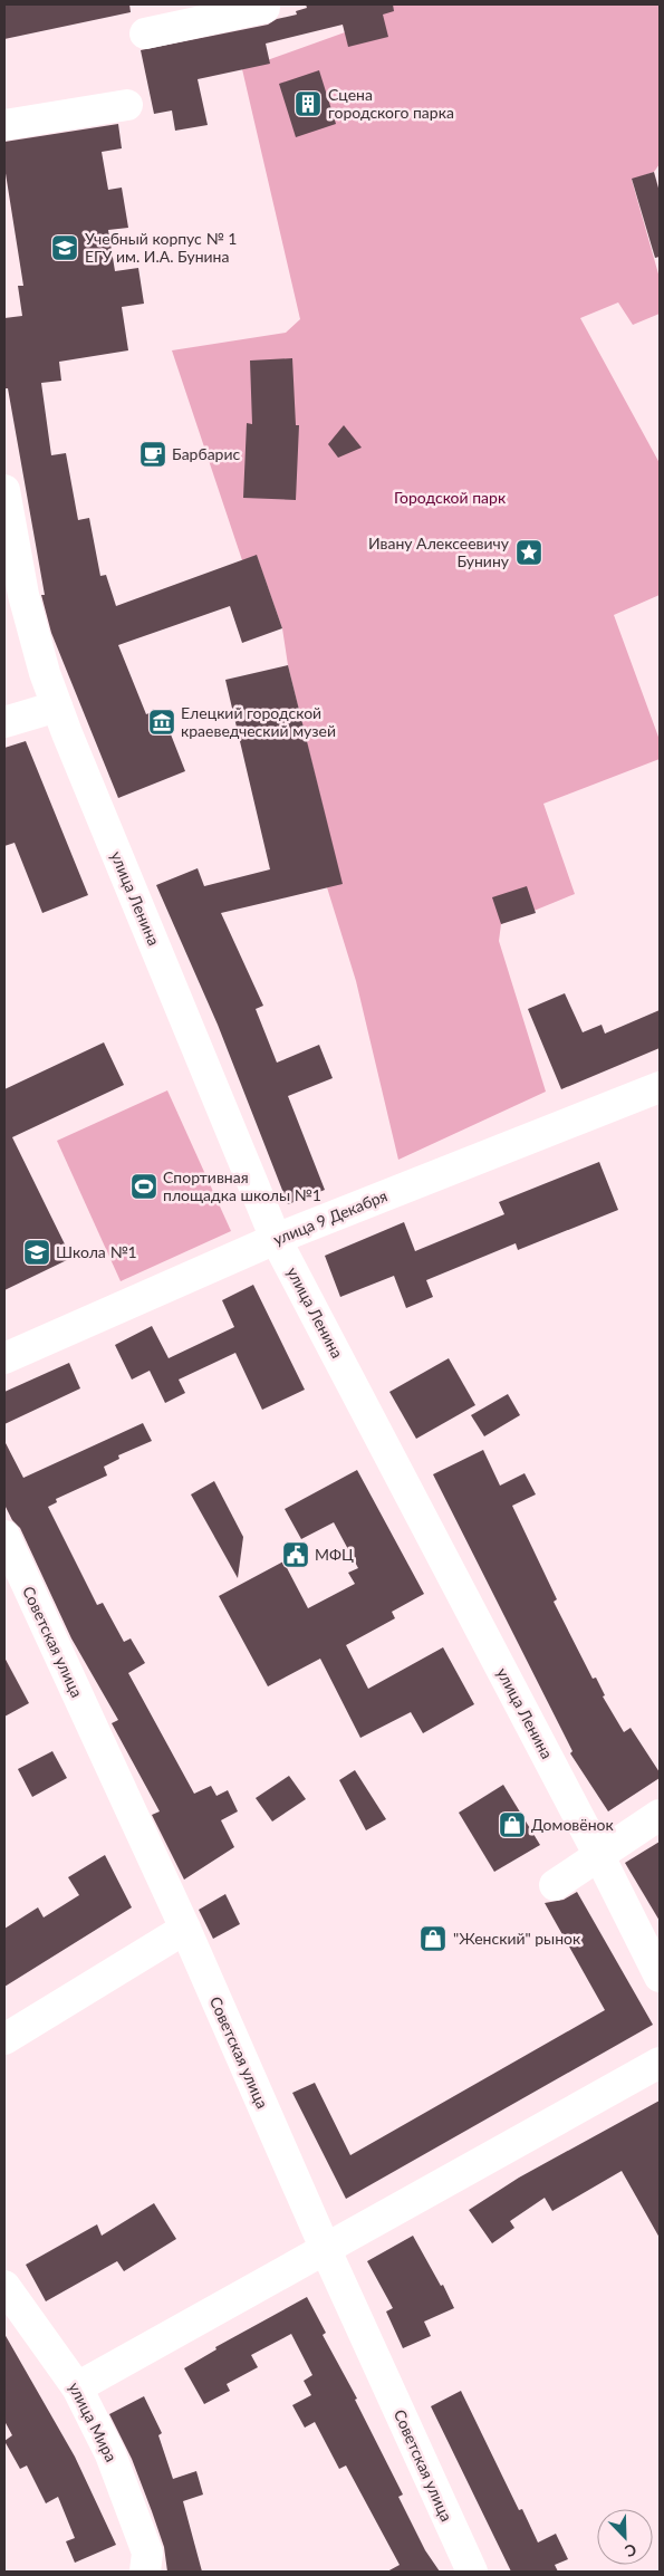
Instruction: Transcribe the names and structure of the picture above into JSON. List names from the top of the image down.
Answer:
{
  "streets": {
    "street": [
      "улица Ленина",
      "улица 9 Декабря",
      "Советская улица",
      "улица Мира"
    ]
  },
  "crossings": [
    ["улица Ленина", "улица 9 Декабря"]
  ],
  "parks": ["Городской парк"],
  "places": {
    "building": ["Сцена городского парка"],
    "school or university": ["Учебный корпус № 1 ЕГУ им. И.А. Бунина", "Школа №1"],
    "cafe": ["Барбарис"],
    "place": ["Ивану Алексеевичу Бунину"],
    "museum": ["Елецкий городской краеведческий музей"],
    "sports": ["Спортивная площадка школы №1"],
    "public building": ["МФЦ"],
    "shop": ["Домовёнок", "\"Женский\" рынок"]
  },
  "north": "bottom right"
}
